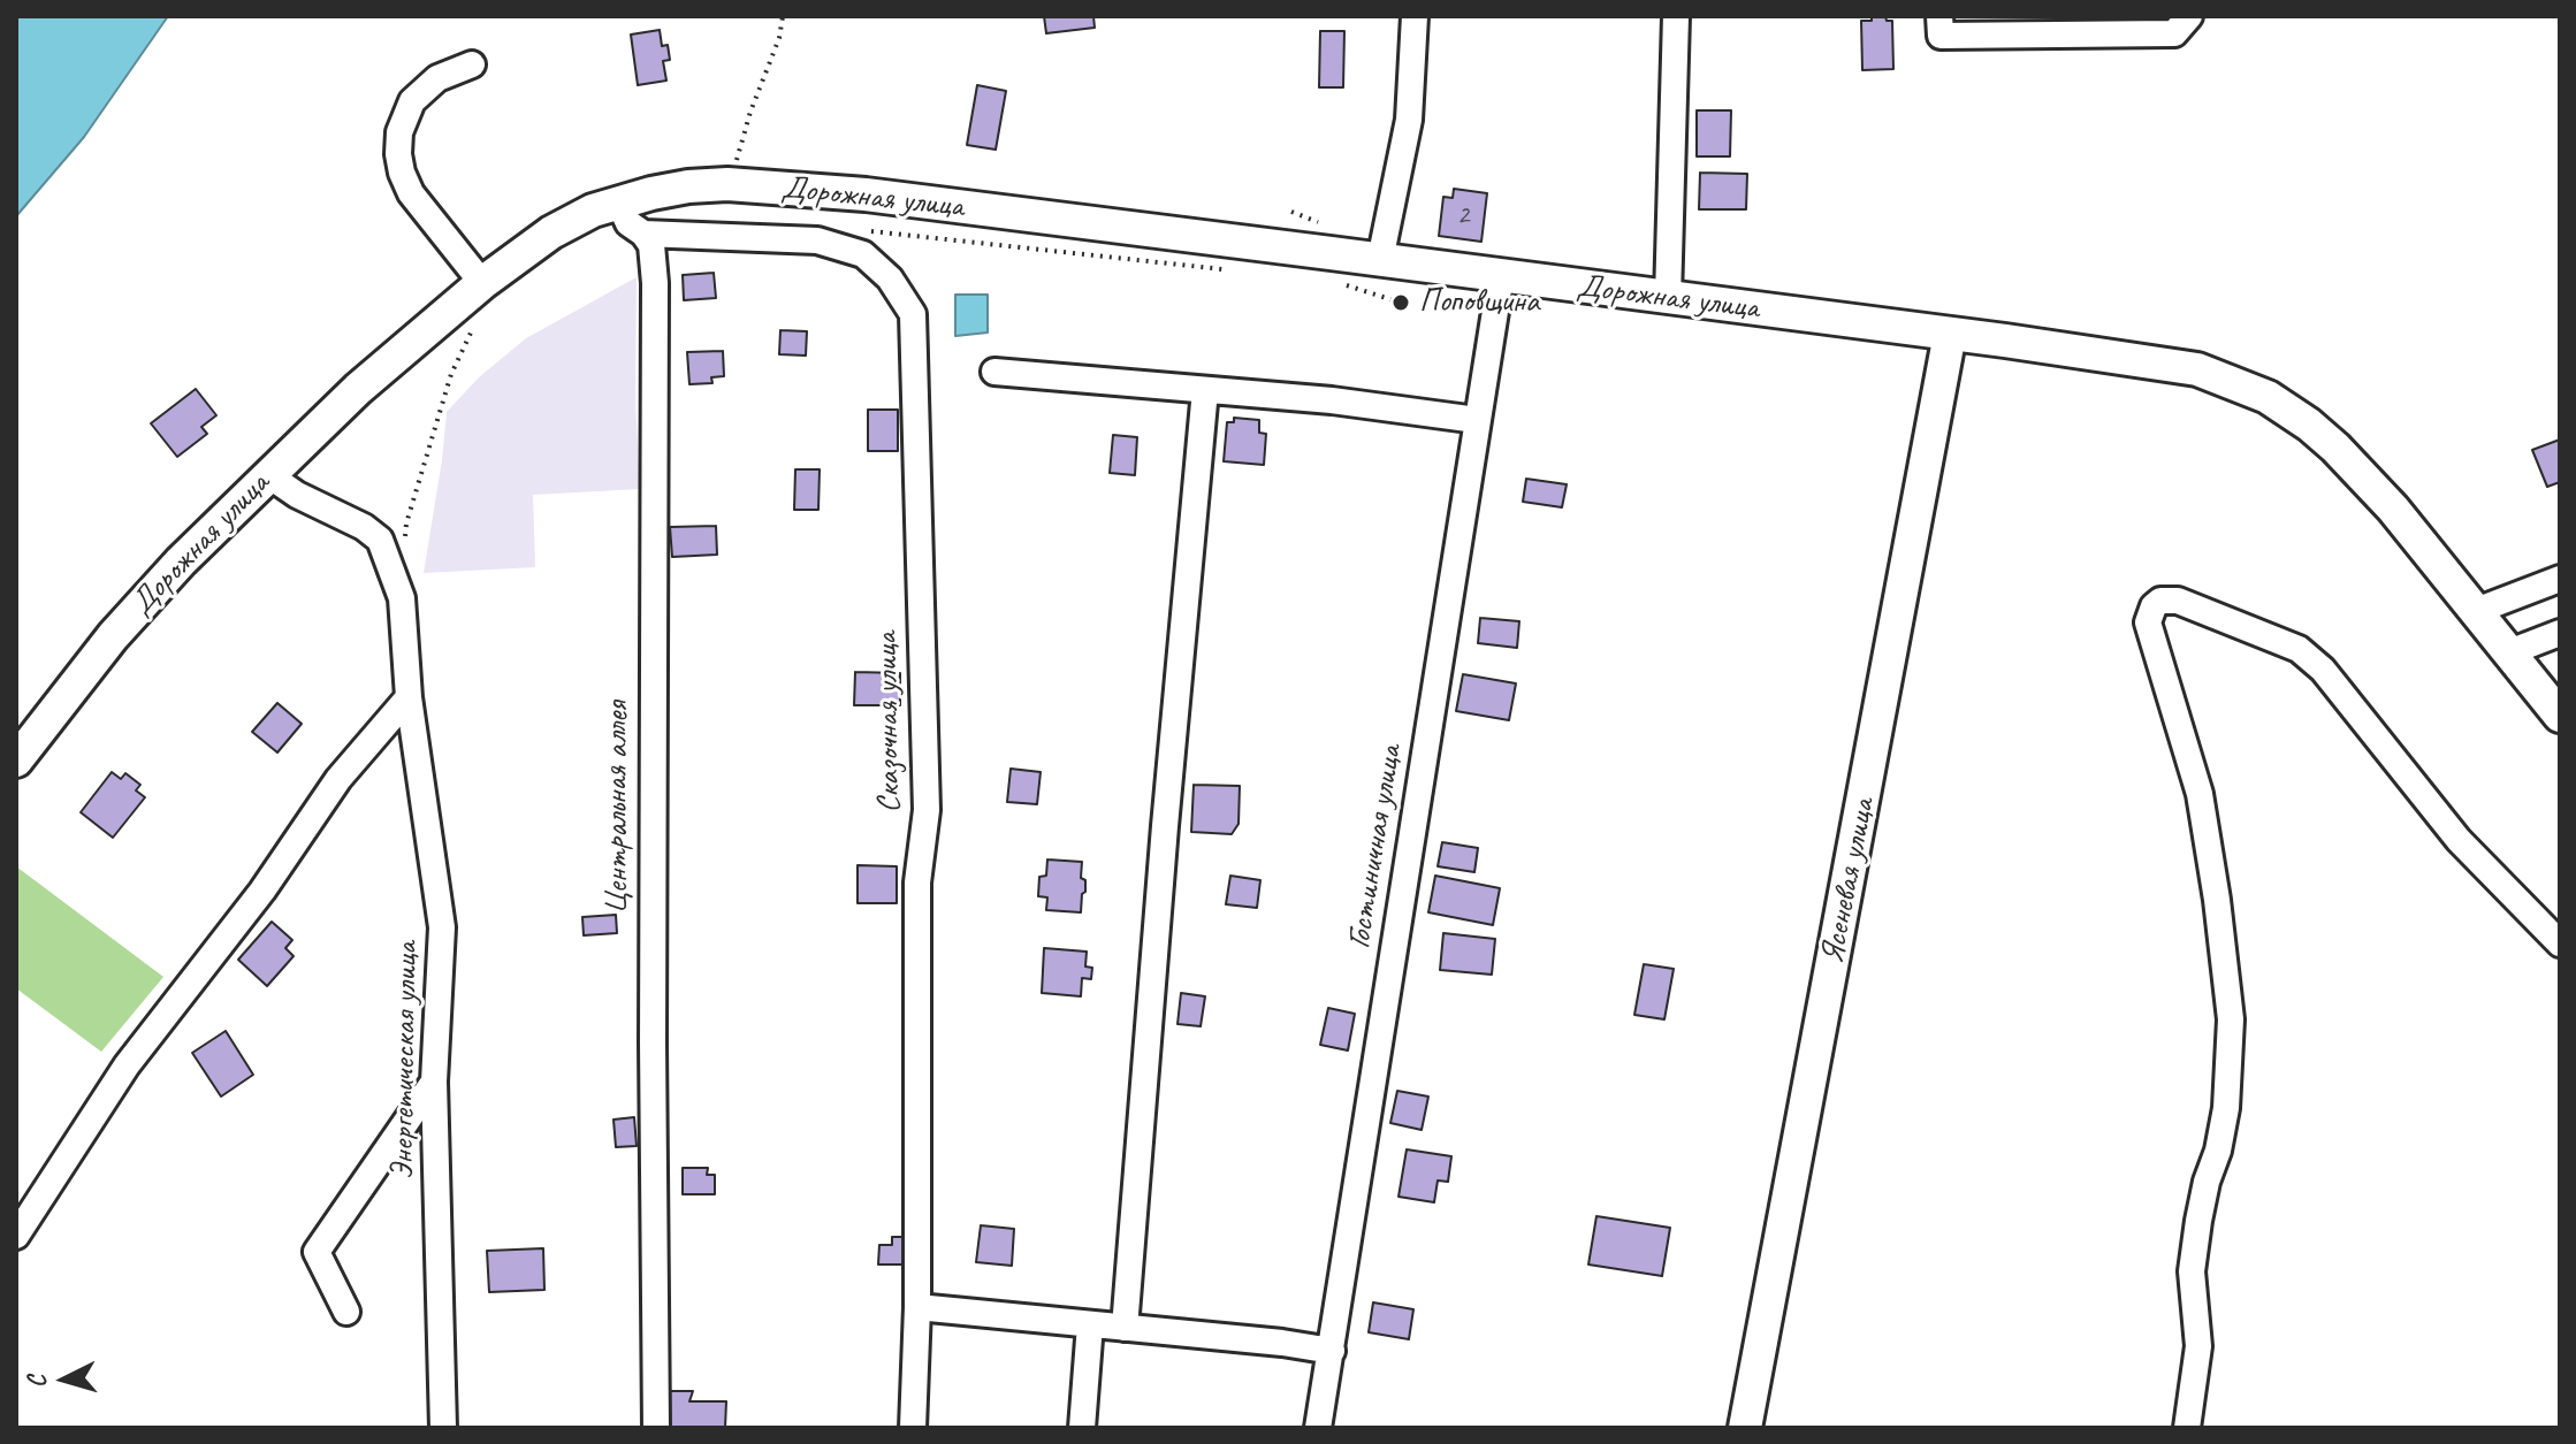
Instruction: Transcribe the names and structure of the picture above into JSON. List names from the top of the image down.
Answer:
{
  "streets": {
    "main road": ["Дорожная улица", "Ясеневая улица"],
    "street": [
      "Сказочная улица",
      "Центральная аллея",
      "Гостиничная улица",
      "Энергетическая улица"
    ]
  },
  "crossings": [
    ["Дорожная улица", "Центральная аллея"],
    ["Дорожная улица", "Гостиничная улица"],
    ["Дорожная улица", "Ясеневая улица"],
    ["Дорожная улица", "Энергетическая улица"],
    ["Сказочная улица", "Центральная аллея"]
  ],
  "places": ["Поповщина"],
  "house_numbers": ["2"],
  "north": "left"
}
